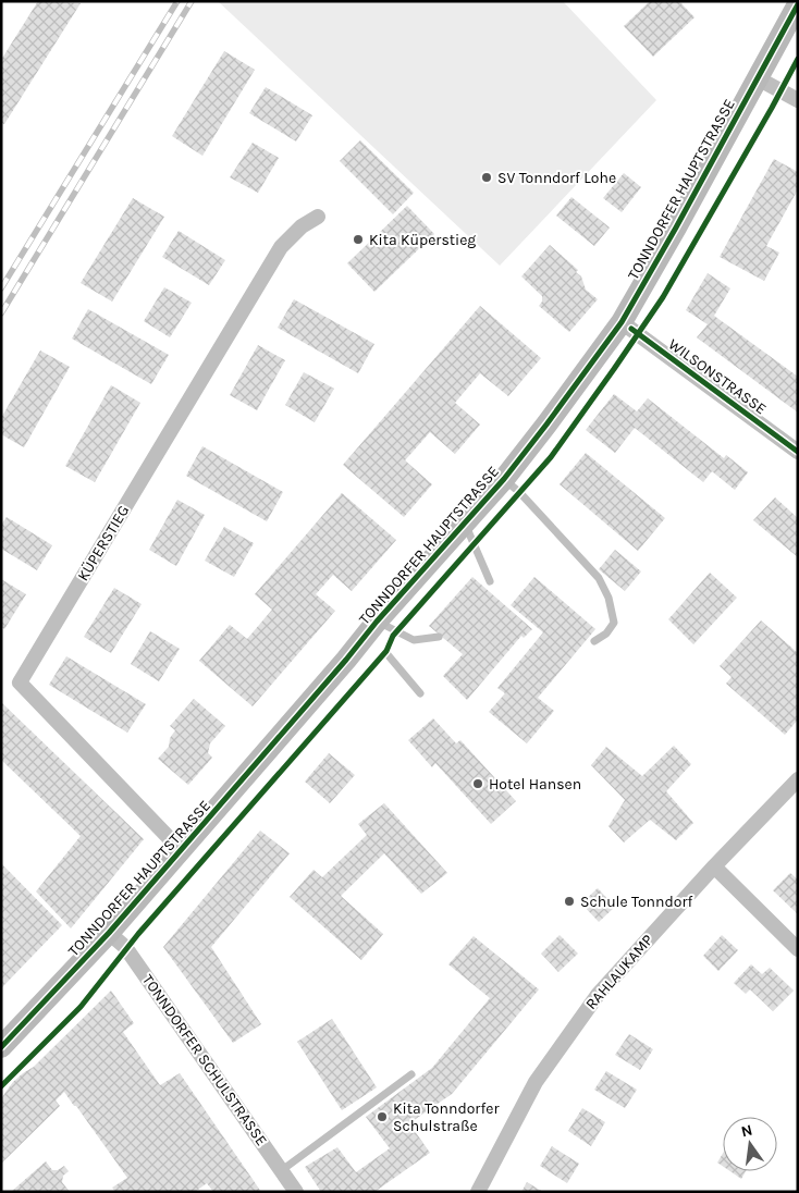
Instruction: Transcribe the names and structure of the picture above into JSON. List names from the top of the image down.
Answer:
{
  "streets": {
    "main road": ["TONNDORFER HAUPTSTRASSE"],
    "street": [
      "WILSONSTRASSE",
      "KÜPERSTIEG",
      "RAHLAUKAMP",
      "TONNDORFER SCHULSTRASSE"
    ]
  },
  "crossings": [
    ["TONNDORFER HAUPTSTRASSE", "WILSONSTRASSE"],
    ["TONNDORFER HAUPTSTRASSE", "KÜPERSTIEG"],
    ["TONNDORFER HAUPTSTRASSE", "TONNDORFER SCHULSTRASSE"]
  ],
  "places": [
    "SV Tonndorf Lohe",
    "Kita Küperstieg",
    "Hotel Hansen",
    "Schule Tonndorf",
    "Kita Tonndorfer Schulstraße"
  ],
  "north": "top"
}
